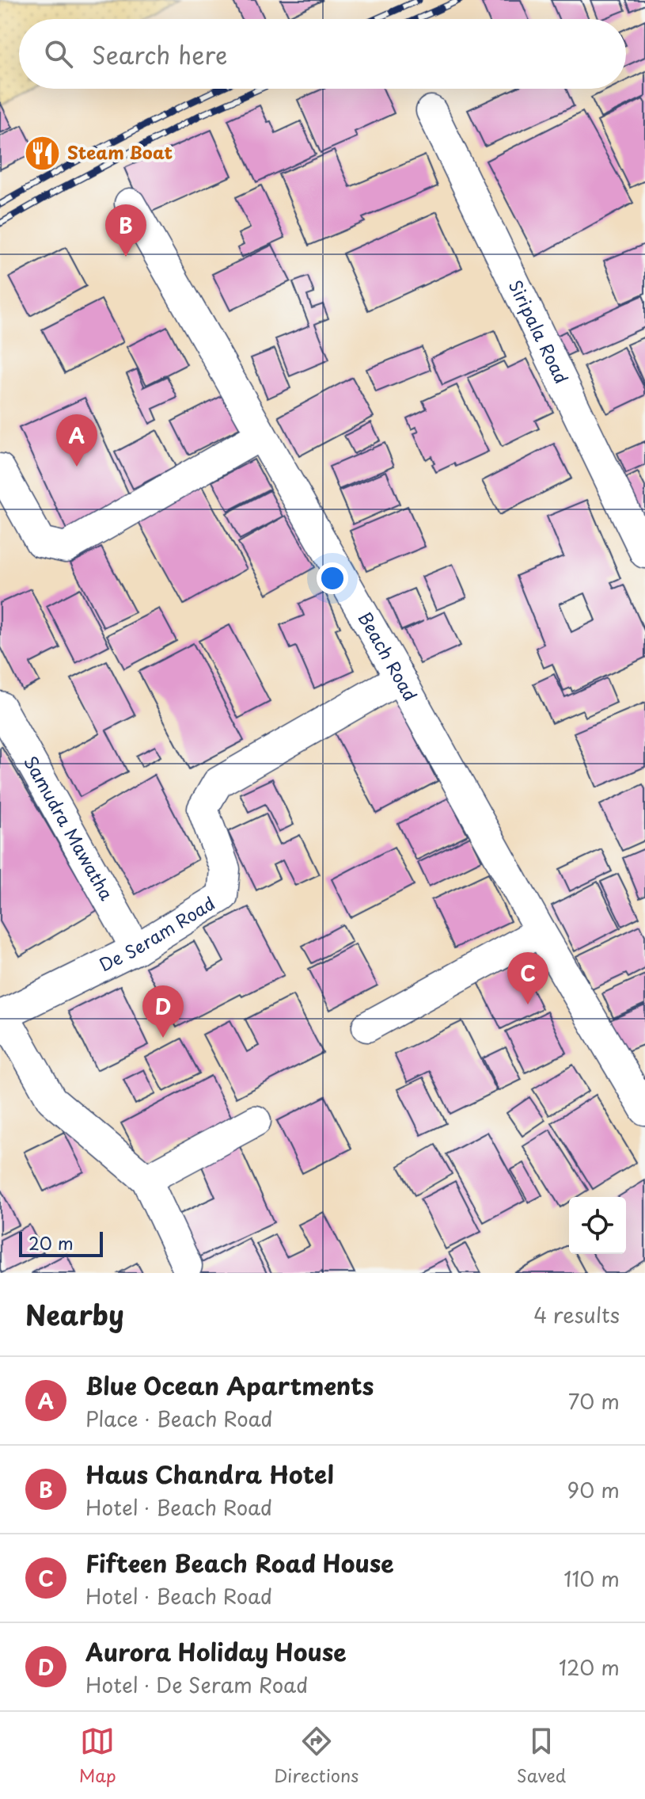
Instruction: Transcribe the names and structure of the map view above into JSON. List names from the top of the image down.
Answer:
{
  "streets": {
    "street": [
      "Siripala Road",
      "Beach Road",
      "Samudra Mawatha",
      "De Seram Road"
    ]
  },
  "crossings": [
    ["Beach Road", "De Seram Road"],
    ["Samudra Mawatha", "De Seram Road"]
  ],
  "places": {
    "restaurant": ["Steam Boat"]
  },
  "scale_bar": "20 m",
  "page": {
    "search": "Search here",
    "pins": [
      "B",
      "A",
      "C",
      "D"
    ],
    "scale": "20 m",
    "heading": ["Nearby", "4 results"],
    "list": [
      {
        "mark": "A",
        "name": "Blue Ocean Apartments",
        "note": "Place · Beach Road",
        "value": "70 m"
      },
      {
        "mark": "B",
        "name": "Haus Chandra Hotel",
        "note": "Hotel · Beach Road",
        "value": "90 m"
      },
      {
        "mark": "C",
        "name": "Fifteen Beach Road House",
        "note": "Hotel · Beach Road",
        "value": "110 m"
      },
      {
        "mark": "D",
        "name": "Aurora Holiday House",
        "note": "Hotel · De Seram Road",
        "value": "120 m"
      }
    ],
    "nav": ["Map", "Directions", "Saved"]
  }
}
